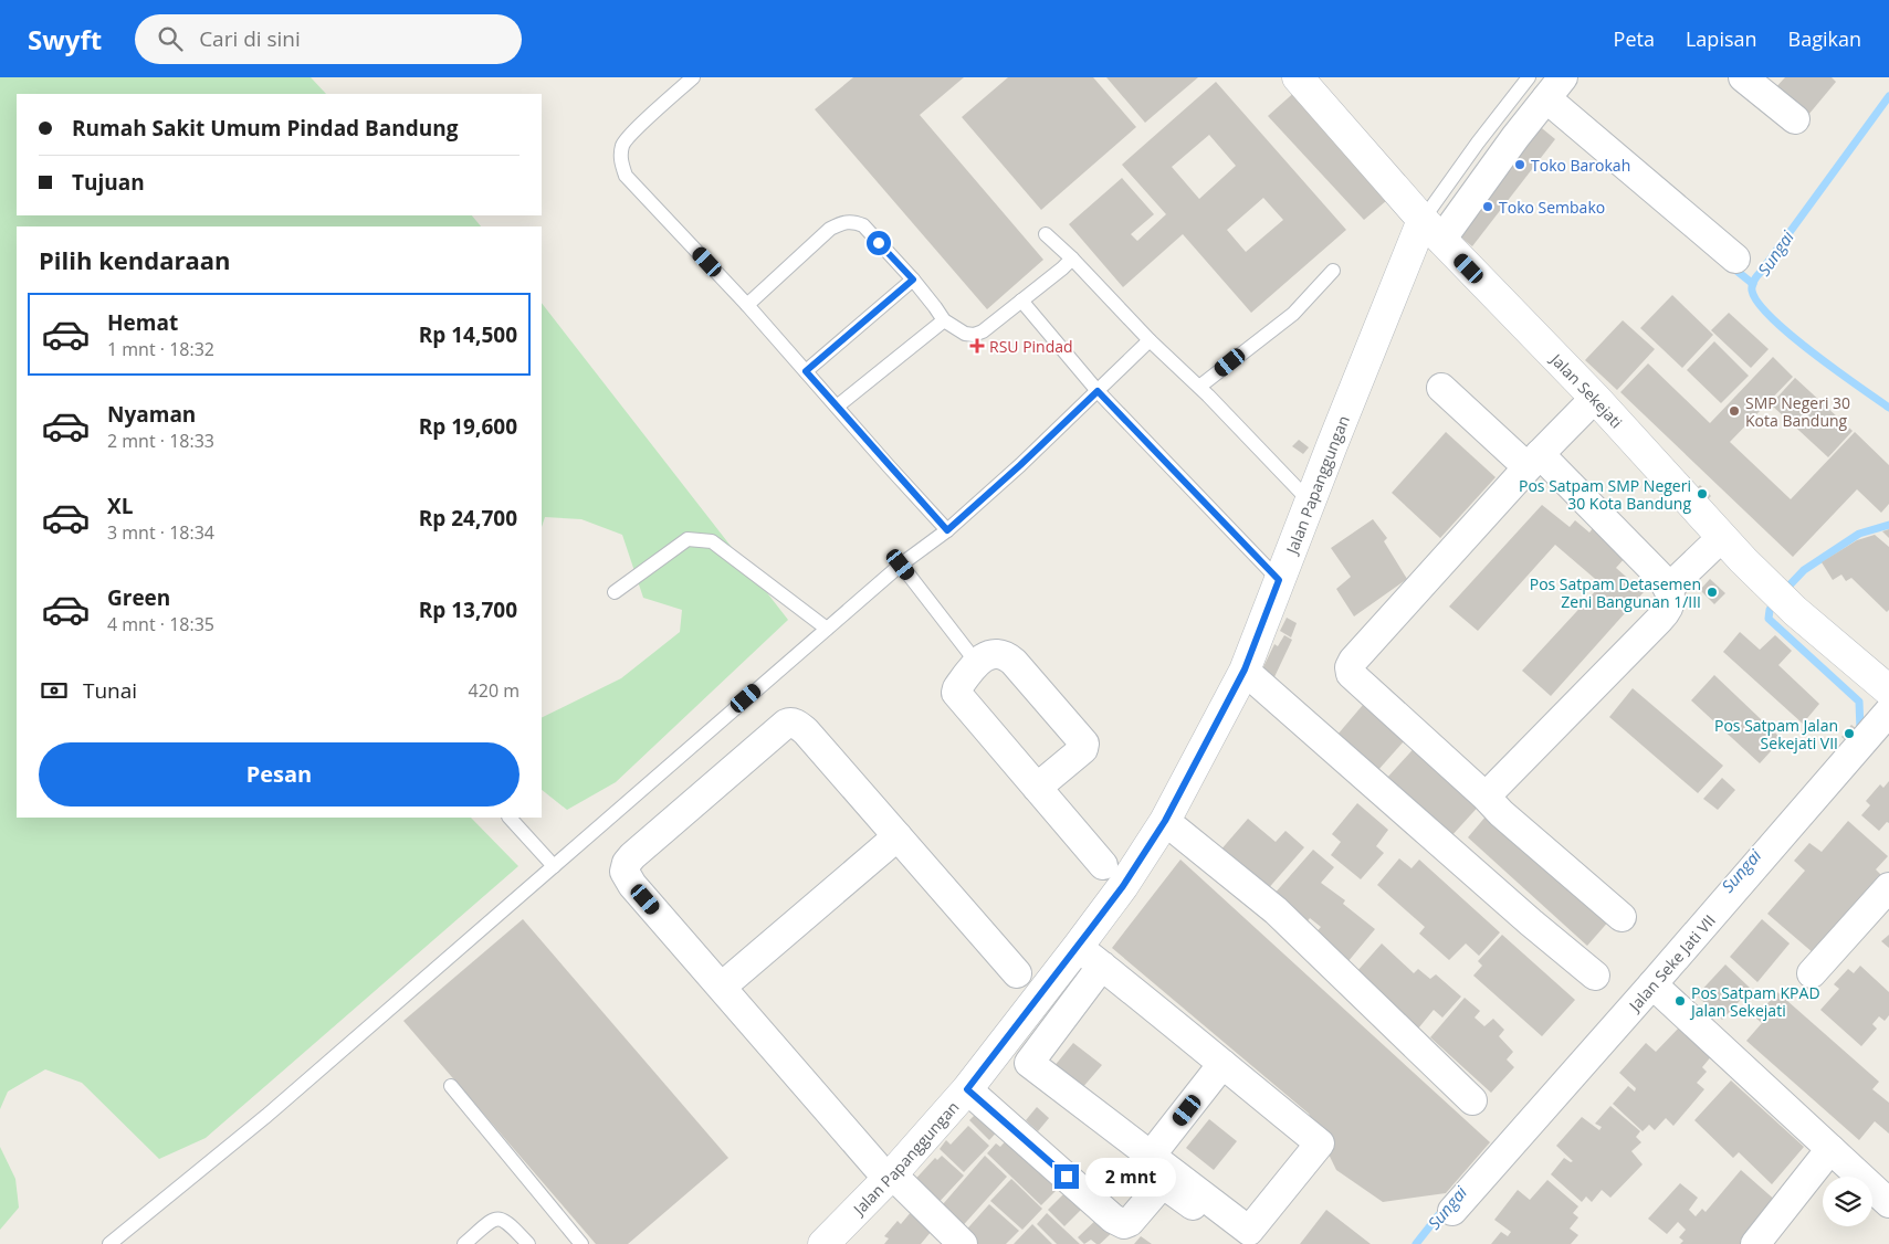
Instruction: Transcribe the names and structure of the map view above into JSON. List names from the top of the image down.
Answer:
{
  "streets": {
    "street": ["Jalan Sekejati", "Jalan Papanggungan", "Jalan Seke Jati VII"]
  },
  "crossings": [
    ["Jalan Sekejati", "Jalan Papanggungan"]
  ],
  "water": ["Sungai"],
  "places": {
    "other": [
      "Toko Barokah",
      "Toko Sembako",
      "SMP Negeri 30 Kota Bandung",
      "Pos Satpam SMP Negeri 30 Kota Bandung",
      "Pos Satpam Detasemen Zeni Bangunan 1/III",
      "Pos Satpam Jalan Sekejati VII",
      "Pos Satpam KPAD Jalan Sekejati"
    ],
    "health": ["RSU Pindad"]
  },
  "page": {
    "header": "Swyft",
    "search": "Cari di sini",
    "nav": ["Peta", "Lapisan", "Bagikan"],
    "banner": ["Rumah Sakit Umum Pindad Bandung", "Tujuan"],
    "heading": "Pilih kendaraan",
    "list": [
      {
        "name": "Hemat",
        "note": "1 mnt · 18:32",
        "value": "Rp 14,500"
      },
      {
        "name": "Nyaman",
        "note": "2 mnt · 18:33",
        "value": "Rp 19,600"
      },
      {
        "name": "XL",
        "note": "3 mnt · 18:34",
        "value": "Rp 24,700"
      },
      {
        "name": "Green",
        "note": "4 mnt · 18:35",
        "value": "Rp 13,700"
      }
    ],
    "pay": ["Tunai", "420 m"],
    "buttons": "Pesan",
    "bubble": "2 mnt"
  }
}
